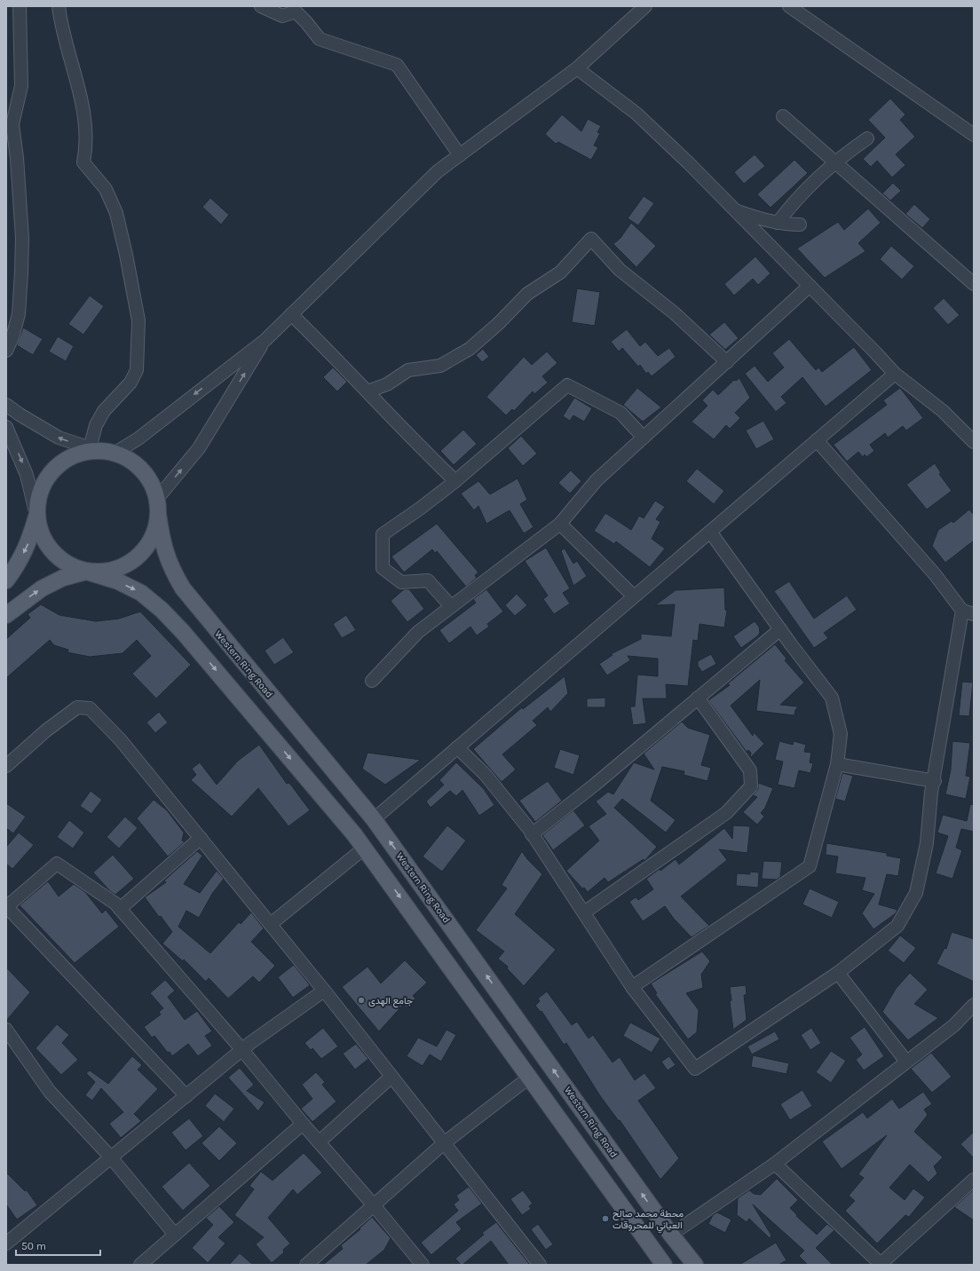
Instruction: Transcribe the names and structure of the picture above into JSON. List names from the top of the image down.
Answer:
{
  "streets": {
    "main road": ["Western Ring Road"]
  },
  "places": ["جامع الهدى", "محطة محمد صالح العياني للمحروقات"],
  "scale_bar": "50 m"
}
